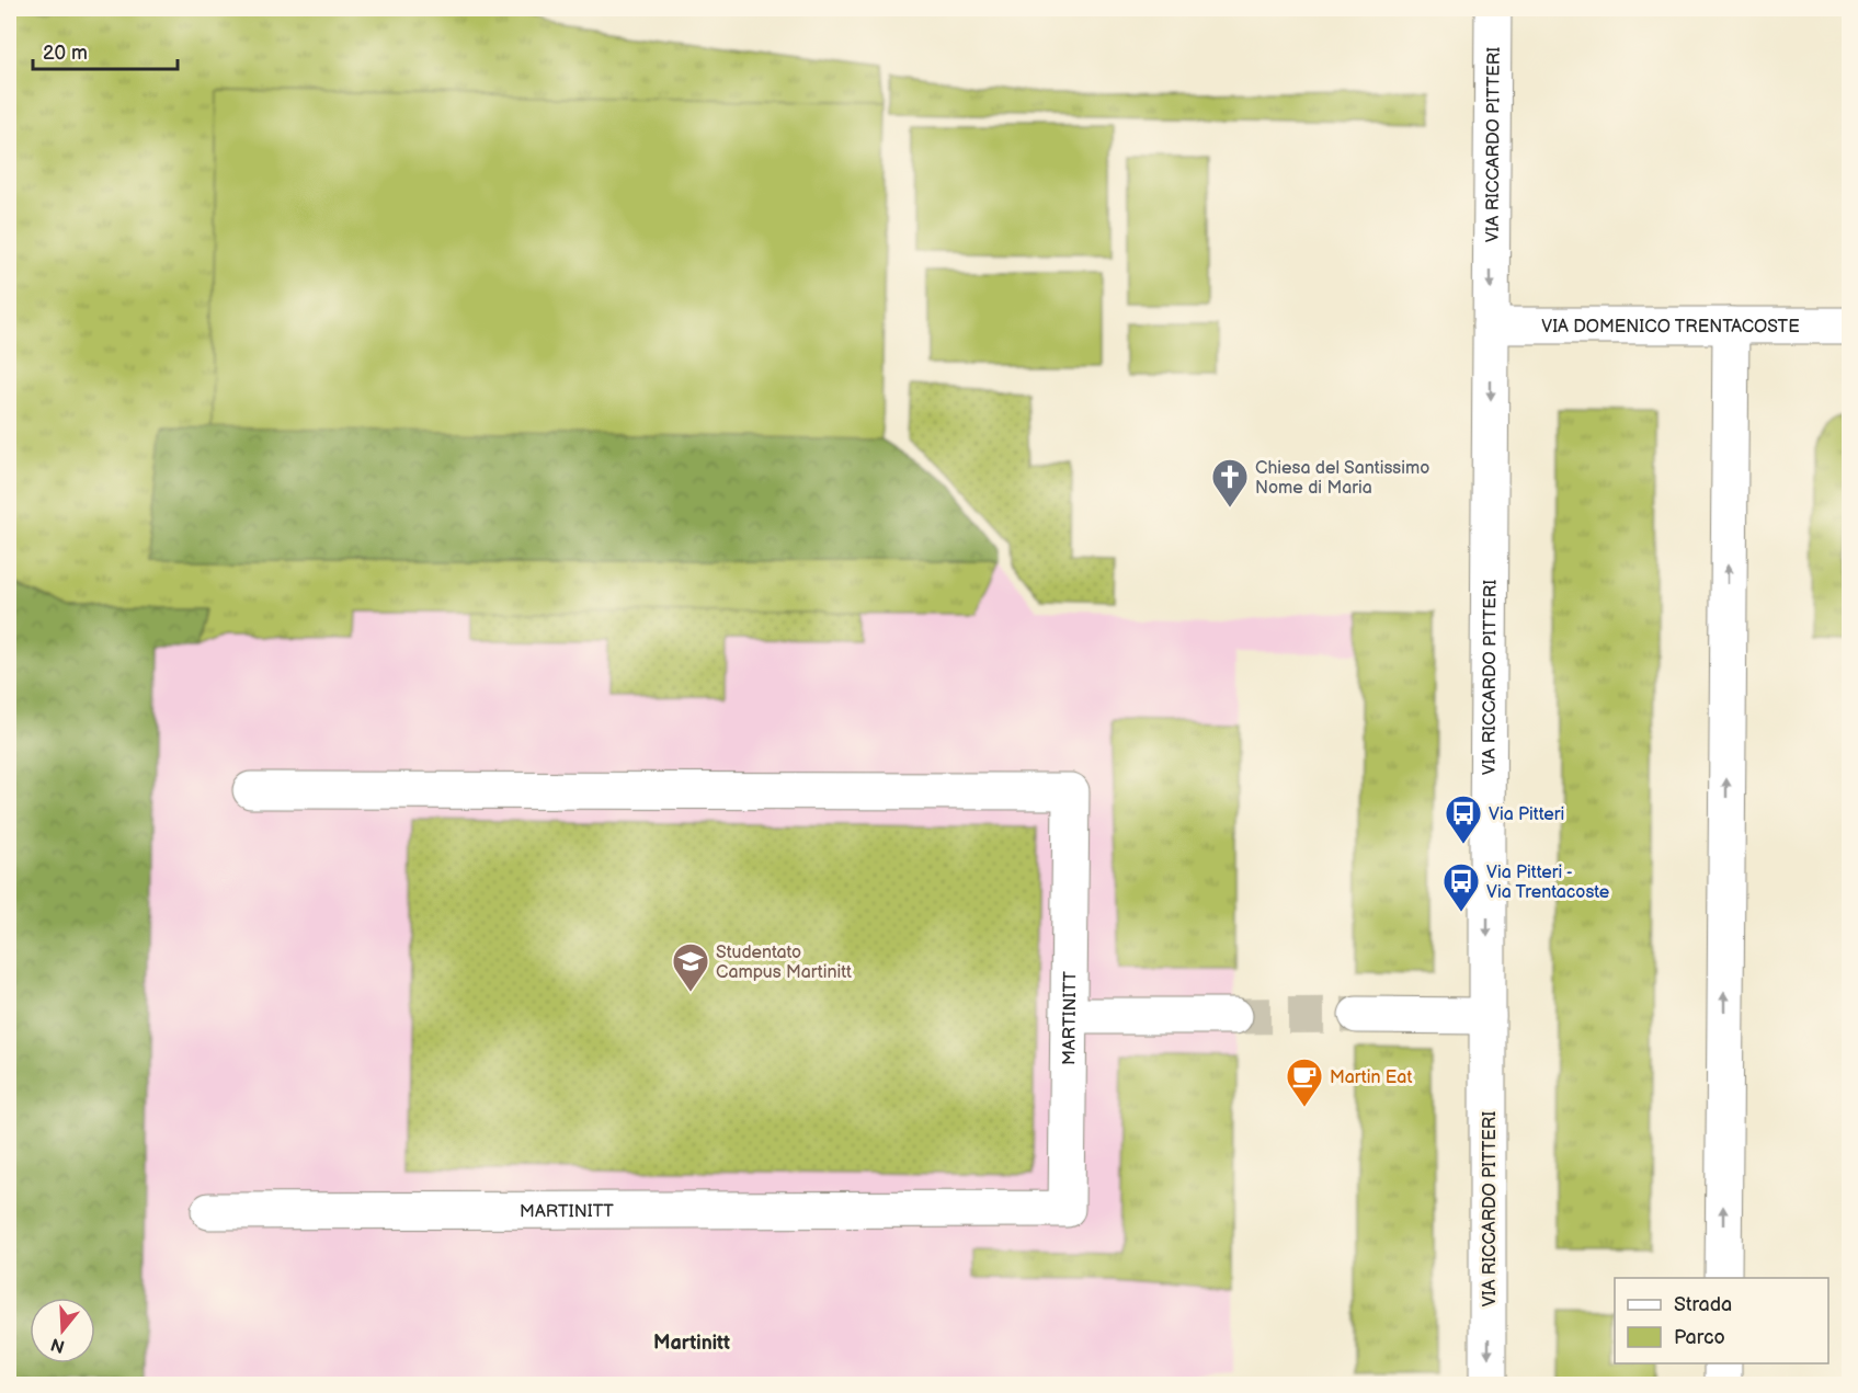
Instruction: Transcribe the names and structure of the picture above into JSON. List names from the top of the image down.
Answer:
{
  "streets": {
    "street": ["VIA RICCARDO PITTERI", "VIA DOMENICO TRENTACOSTE", "MARTINITT"]
  },
  "crossings": [
    ["VIA RICCARDO PITTERI", "VIA DOMENICO TRENTACOSTE"]
  ],
  "districts": ["Martinitt"],
  "places": {
    "church": ["Chiesa del Santissimo Nome di Maria"],
    "bus stop": ["Via Pitteri", "Via Pitteri - Via Trentacoste"],
    "school or university": ["Studentato Campus Martinitt"],
    "cafe": ["Martin Eat"]
  },
  "legend": ["Strada", "Parco"],
  "scale_bar": "20 m",
  "north": "bottom"
}
